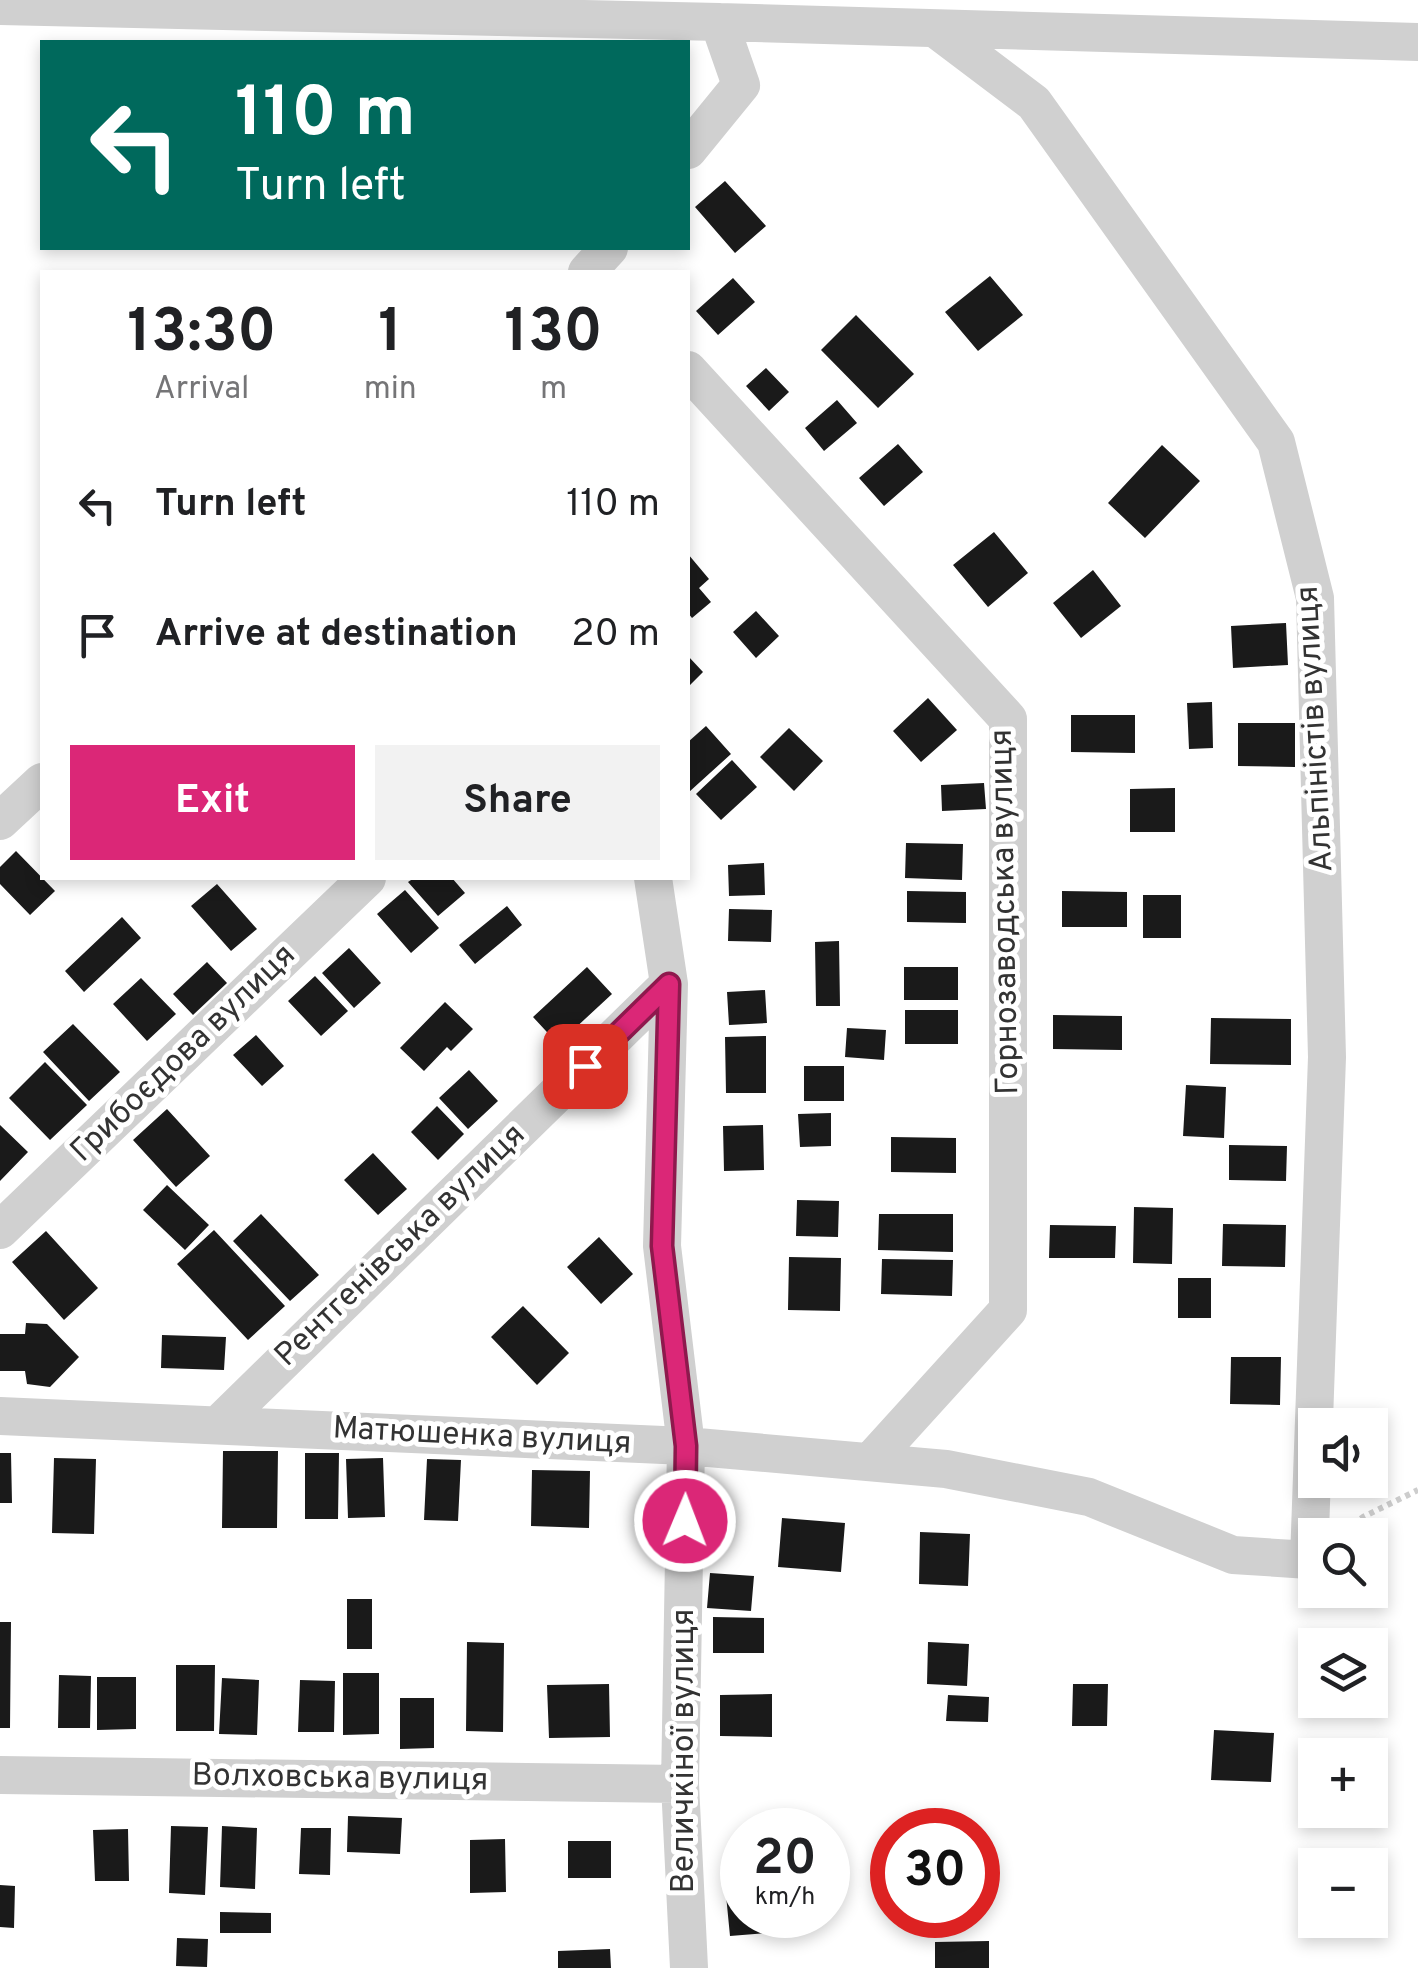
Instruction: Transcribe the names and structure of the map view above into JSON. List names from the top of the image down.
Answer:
{
  "streets": {
    "street": [
      "Альпіністів вулиця",
      "Горнозаводська вулиця",
      "Грибоєдова вулиця",
      "Рентгенівська вулиця",
      "Матюшенка вулиця",
      "Величкіної вулиця",
      "Волховська вулиця"
    ]
  },
  "crossings": [
    ["Горнозаводська вулиця", "Матюшенка вулиця"],
    ["Рентгенівська вулиця", "Матюшенка вулиця"],
    ["Рентгенівська вулиця", "Величкіної вулиця"],
    ["Матюшенка вулиця", "Величкіної вулиця"],
    ["Величкіної вулиця", "Волховська вулиця"]
  ],
  "page": {
    "turn": ["110 m", "Turn left"],
    "eta": [
      "13:30",
      "Arrival",
      "1",
      "min",
      "130",
      "m"
    ],
    "list": [
      {
        "name": "Turn left",
        "value": "110 m"
      },
      {
        "name": "Arrive at destination",
        "value": "20 m"
      }
    ],
    "buttons": ["Exit", "Share"],
    "map_buttons": ["+", "−"],
    "speed": "20 km/h",
    "limit": "30"
  }
}
